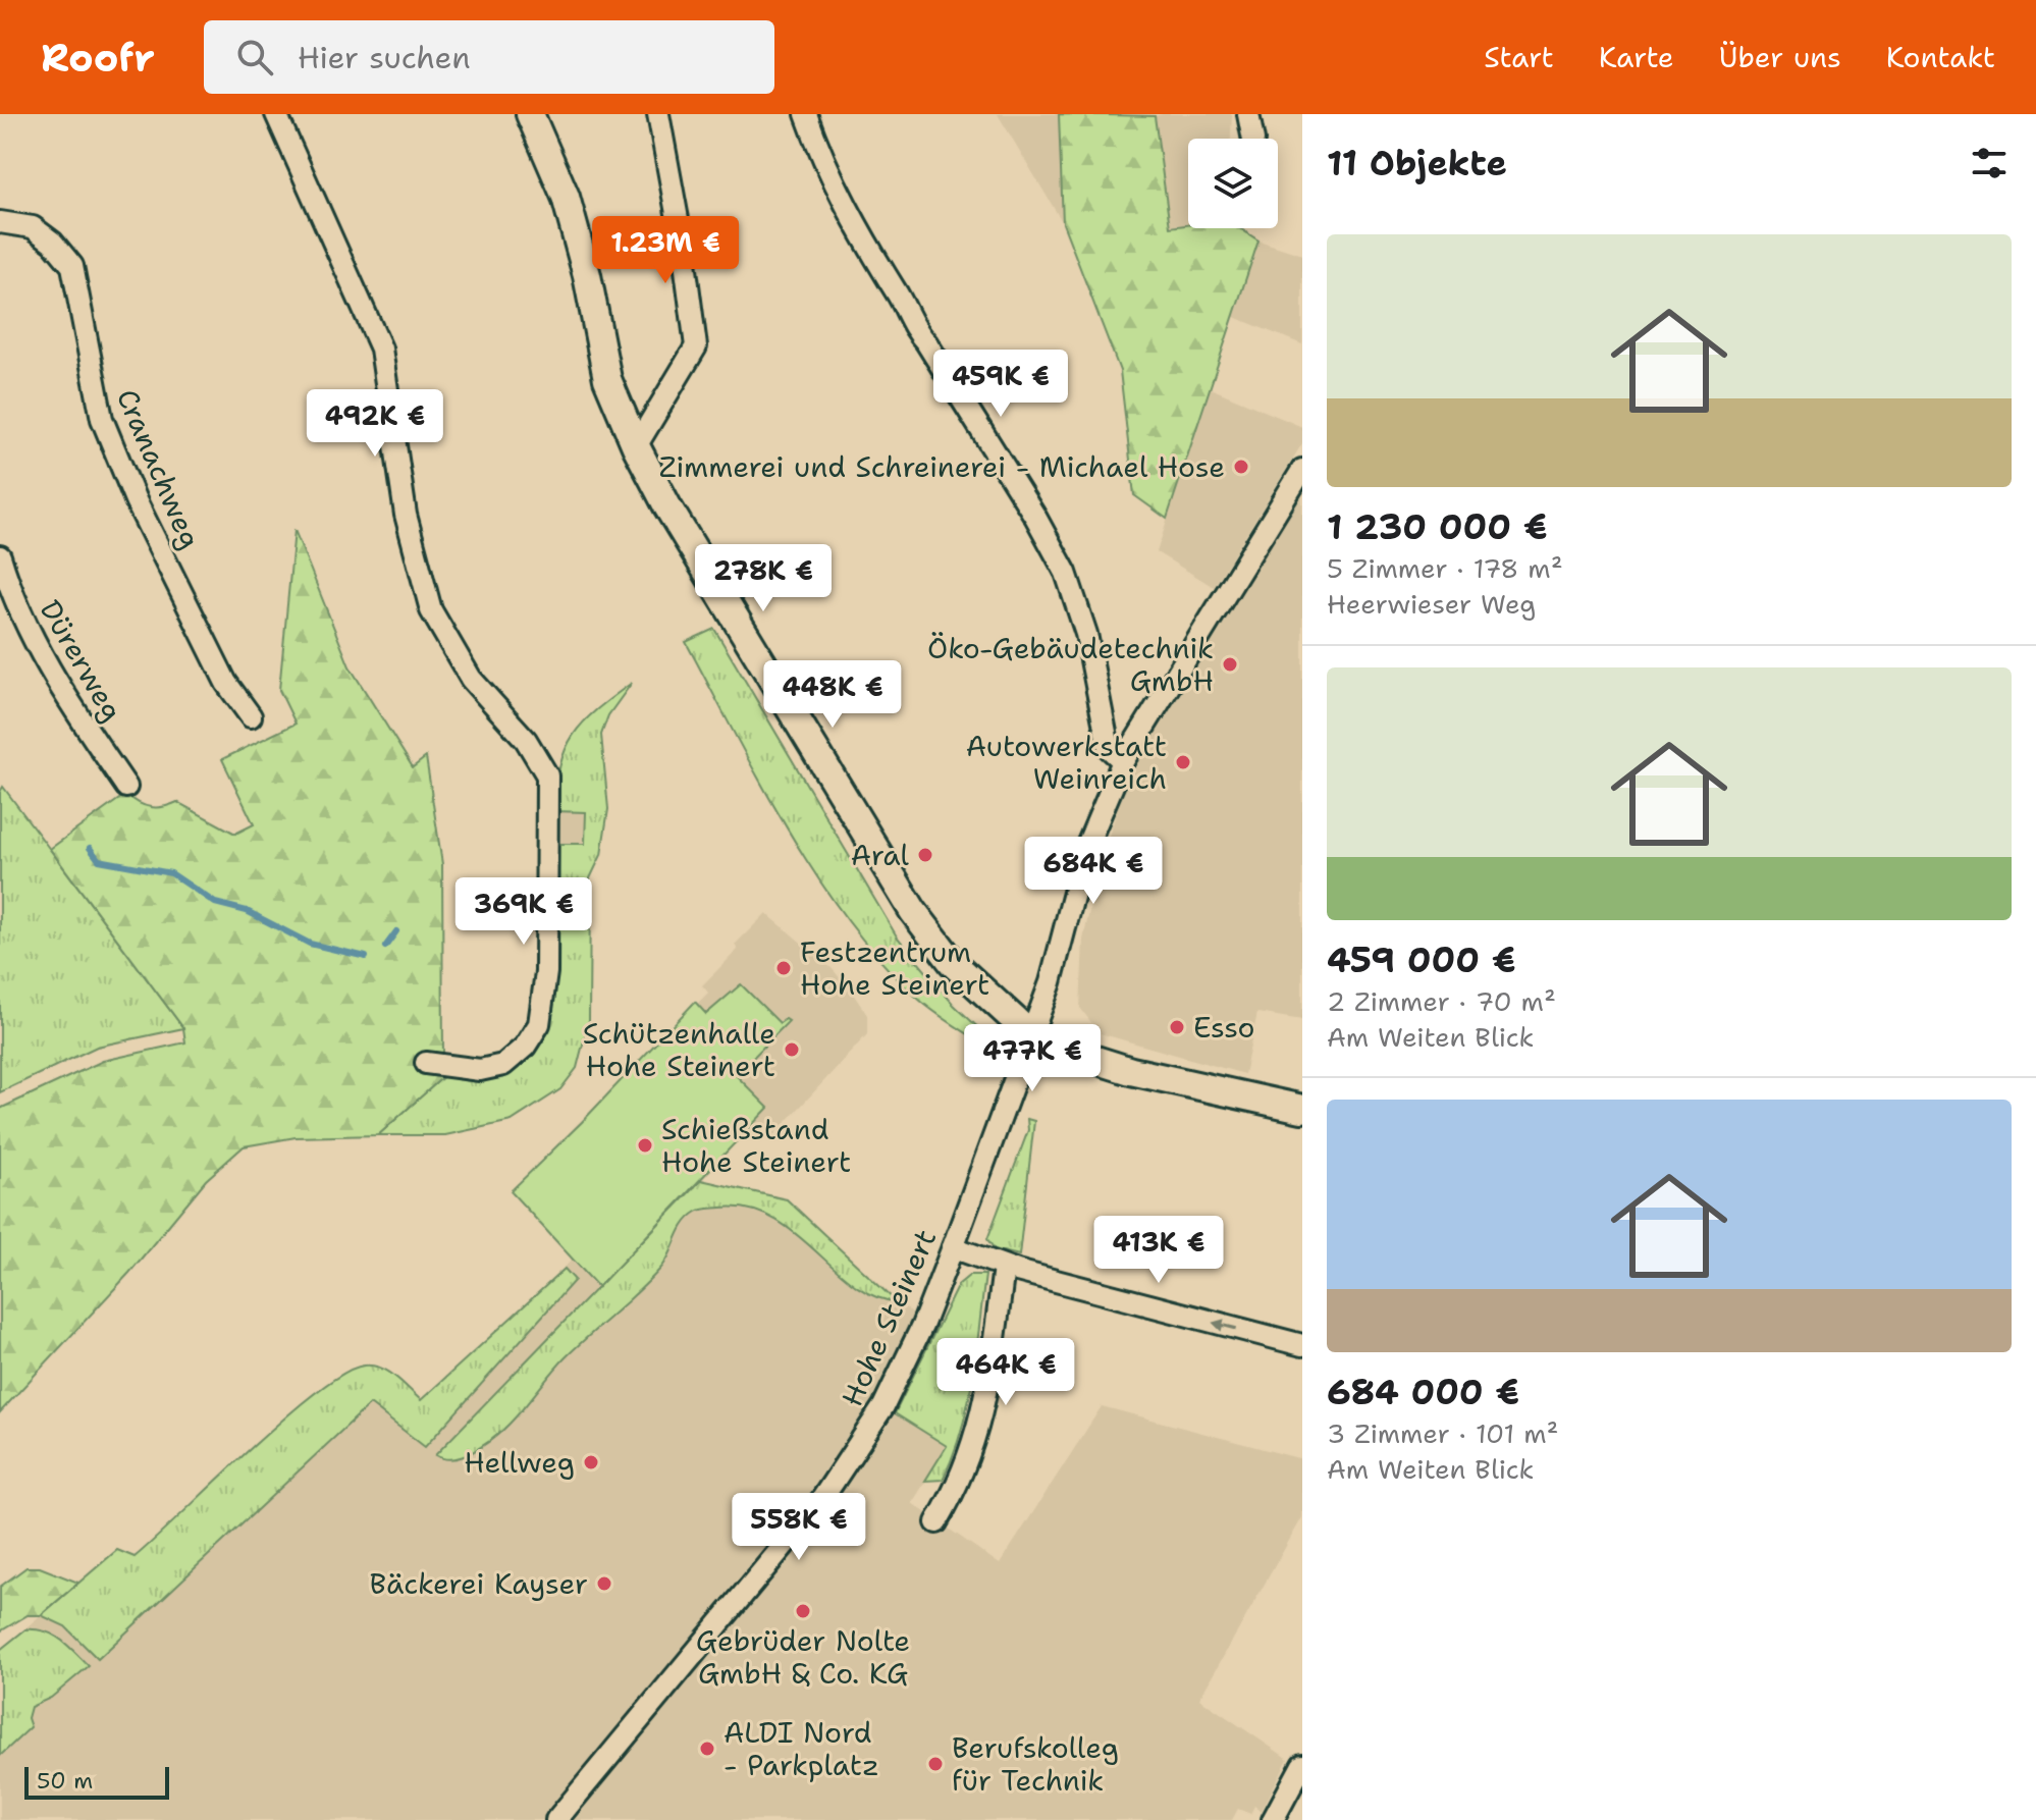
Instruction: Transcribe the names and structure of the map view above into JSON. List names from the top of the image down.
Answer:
{
  "streets": {
    "street": ["Cranachweg", "Dürerweg", "Hohe Steinert"]
  },
  "places": [
    "Zimmerei und Schreinerei - Michael Hose",
    "Öko-Gebäudetechnik GmbH",
    "Autowerkstatt Weinreich",
    "Aral",
    "Festzentrum Hohe Steinert",
    "Esso",
    "Schützenhalle Hohe Steinert",
    "Schießstand Hohe Steinert",
    "Hellweg",
    "Bäckerei Kayser",
    "Gebrüder Nolte GmbH & Co. KG",
    "ALDI Nord - Parkplatz",
    "Berufskolleg für Technik"
  ],
  "scale_bar": "50 m",
  "page": {
    "header": "Roofr",
    "search": "Hier suchen",
    "nav": [
      "Start",
      "Karte",
      "Über uns",
      "Kontakt"
    ],
    "heading": "11 Objekte",
    "list": [
      {
        "name": "1 230 000 €",
        "note": "5 Zimmer · 178 m² · Heerwieser Weg"
      },
      {
        "name": "459 000 €",
        "note": "2 Zimmer · 70 m² · Am Weiten Blick"
      },
      {
        "name": "684 000 €",
        "note": "3 Zimmer · 101 m² · Am Weiten Blick"
      }
    ],
    "price": [
      "1.23M €",
      "459K €",
      "492K €",
      "278K €",
      "448K €",
      "684K €",
      "369K €",
      "477K €",
      "413K €",
      "464K €",
      "558K €"
    ],
    "scale": "50 m"
  }
}
